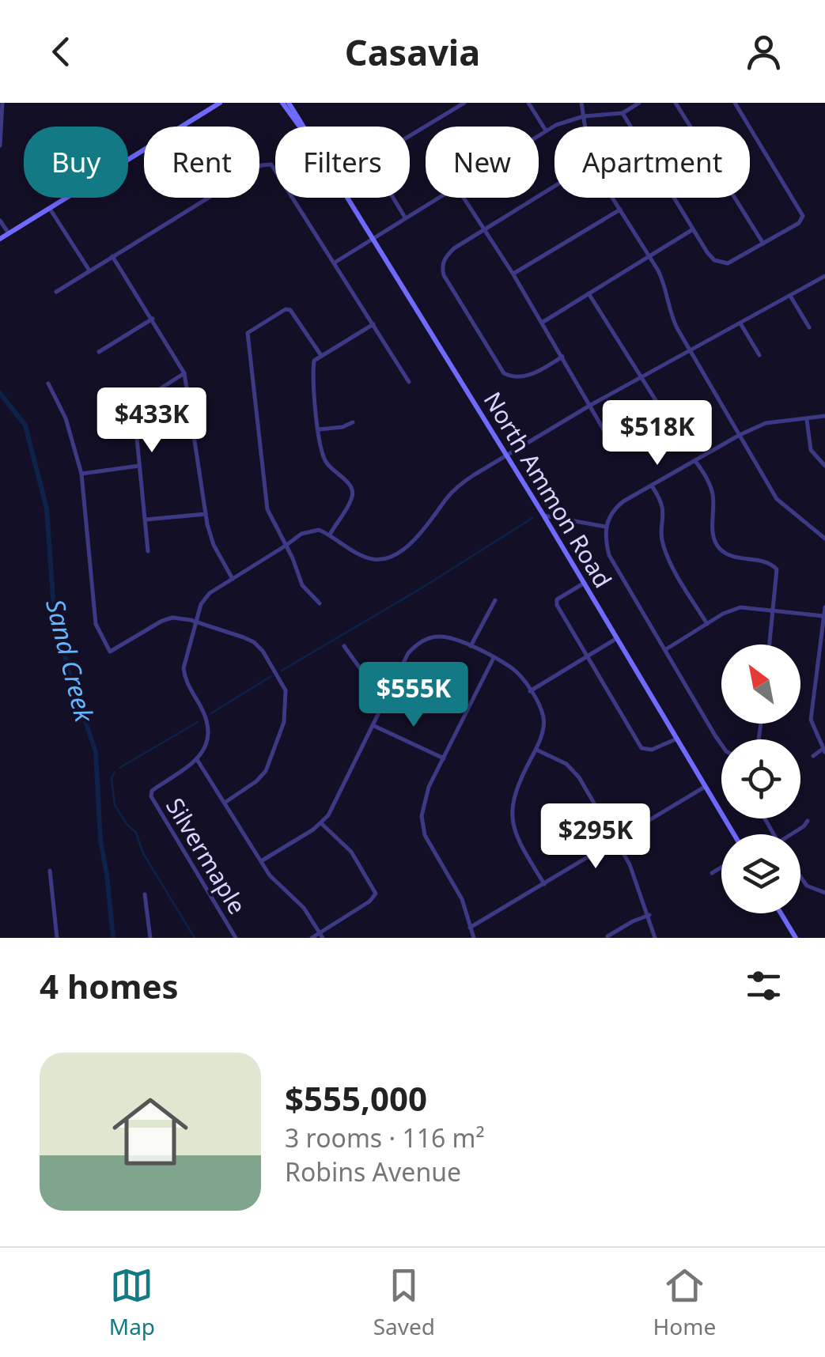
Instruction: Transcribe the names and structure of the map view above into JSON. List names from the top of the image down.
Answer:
{
  "streets": {
    "main road": ["North Ammon Road"],
    "street": ["Silvermaple"]
  },
  "water": ["Sand Creek"],
  "north": "top left",
  "page": {
    "header": "Casavia",
    "chip": [
      "Buy",
      "Rent",
      "Filters",
      "New",
      "Apartment"
    ],
    "price": [
      "$433K",
      "$518K",
      "$555K",
      "$295K"
    ],
    "heading": "4 homes",
    "list": [
      {
        "name": "$555,000",
        "note": "3 rooms · 116 m² · Robins Avenue"
      }
    ],
    "tabs": ["Map", "Saved", "Home"]
  }
}
